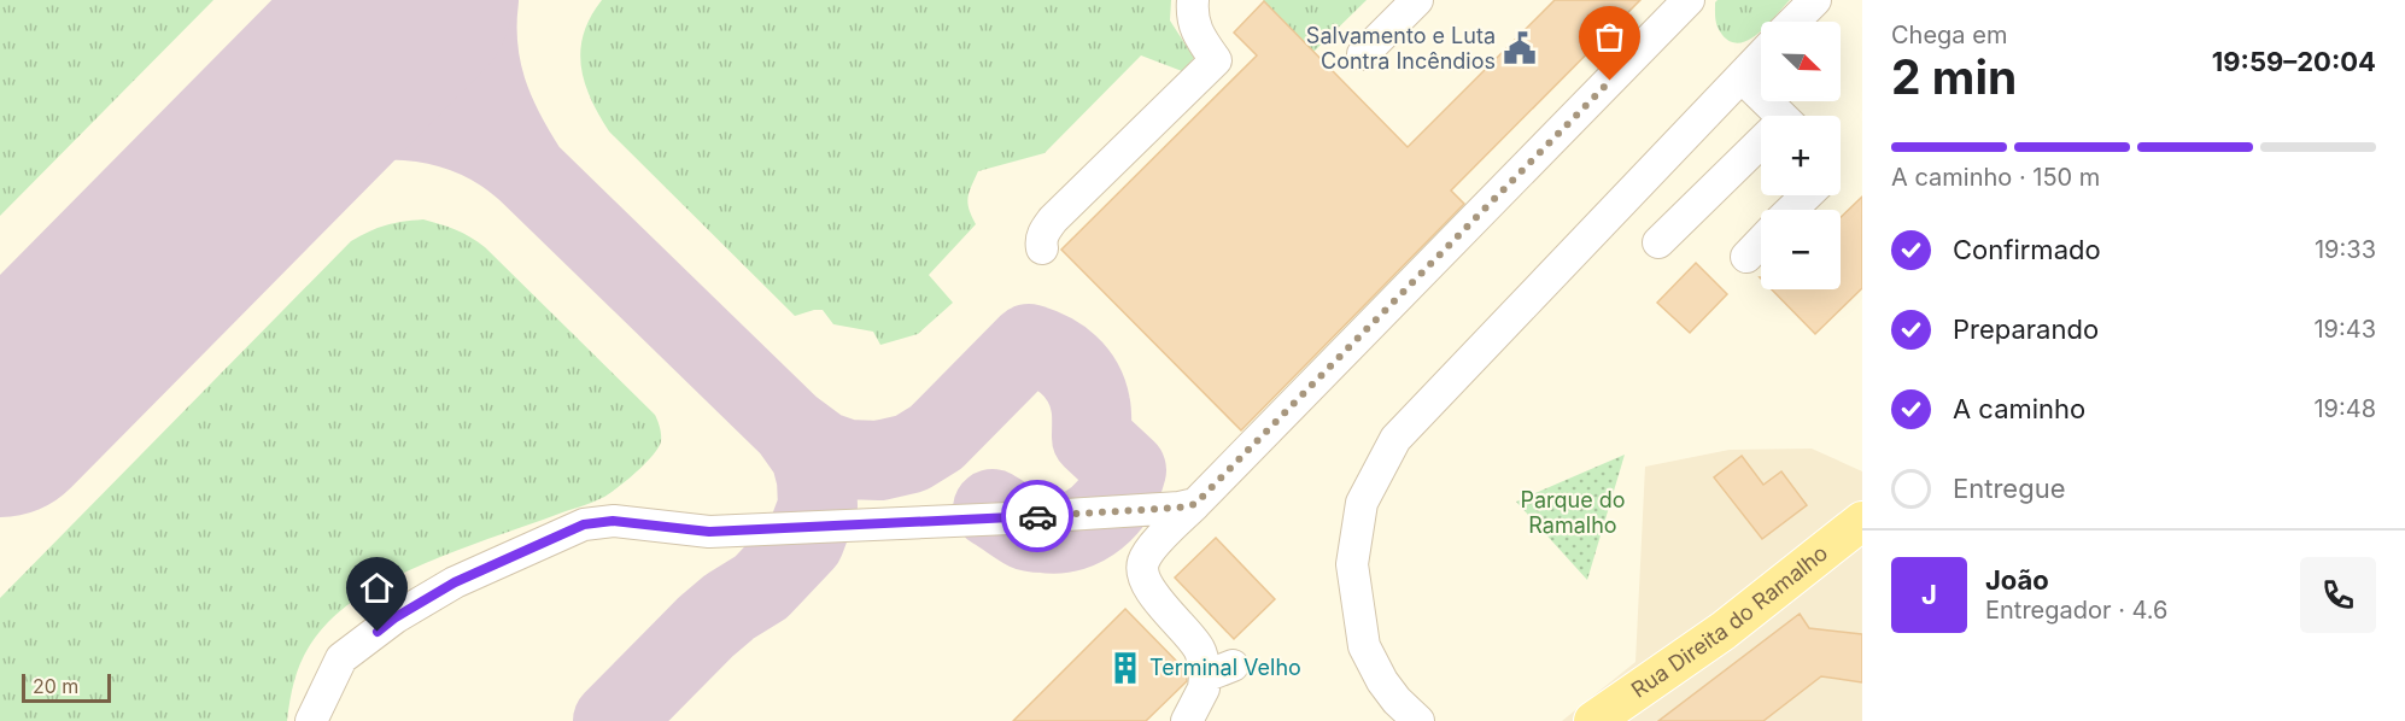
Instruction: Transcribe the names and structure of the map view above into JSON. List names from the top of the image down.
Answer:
{
  "streets": {
    "main road": ["Rua Direita do Ramalho"]
  },
  "parks": ["Parque do Ramalho"],
  "places": {
    "public building": ["Salvamento e Luta Contra Incêndios"],
    "building": ["Terminal Velho"]
  },
  "scale_bar": "20 m",
  "north": "bottom right",
  "page": {
    "heading": ["2 min", "Chega em", "19:59–20:04"],
    "panel": ["João", "Entregador · 4.6"],
    "map_buttons": ["+", "−"],
    "bar": "A caminho · 150 m",
    "list": [
      ["Confirmado", "19:33"],
      ["Preparando", "19:43"],
      ["A caminho", "19:48"],
      "Entregue"
    ],
    "round": "J",
    "scale": "20 m"
  }
}
